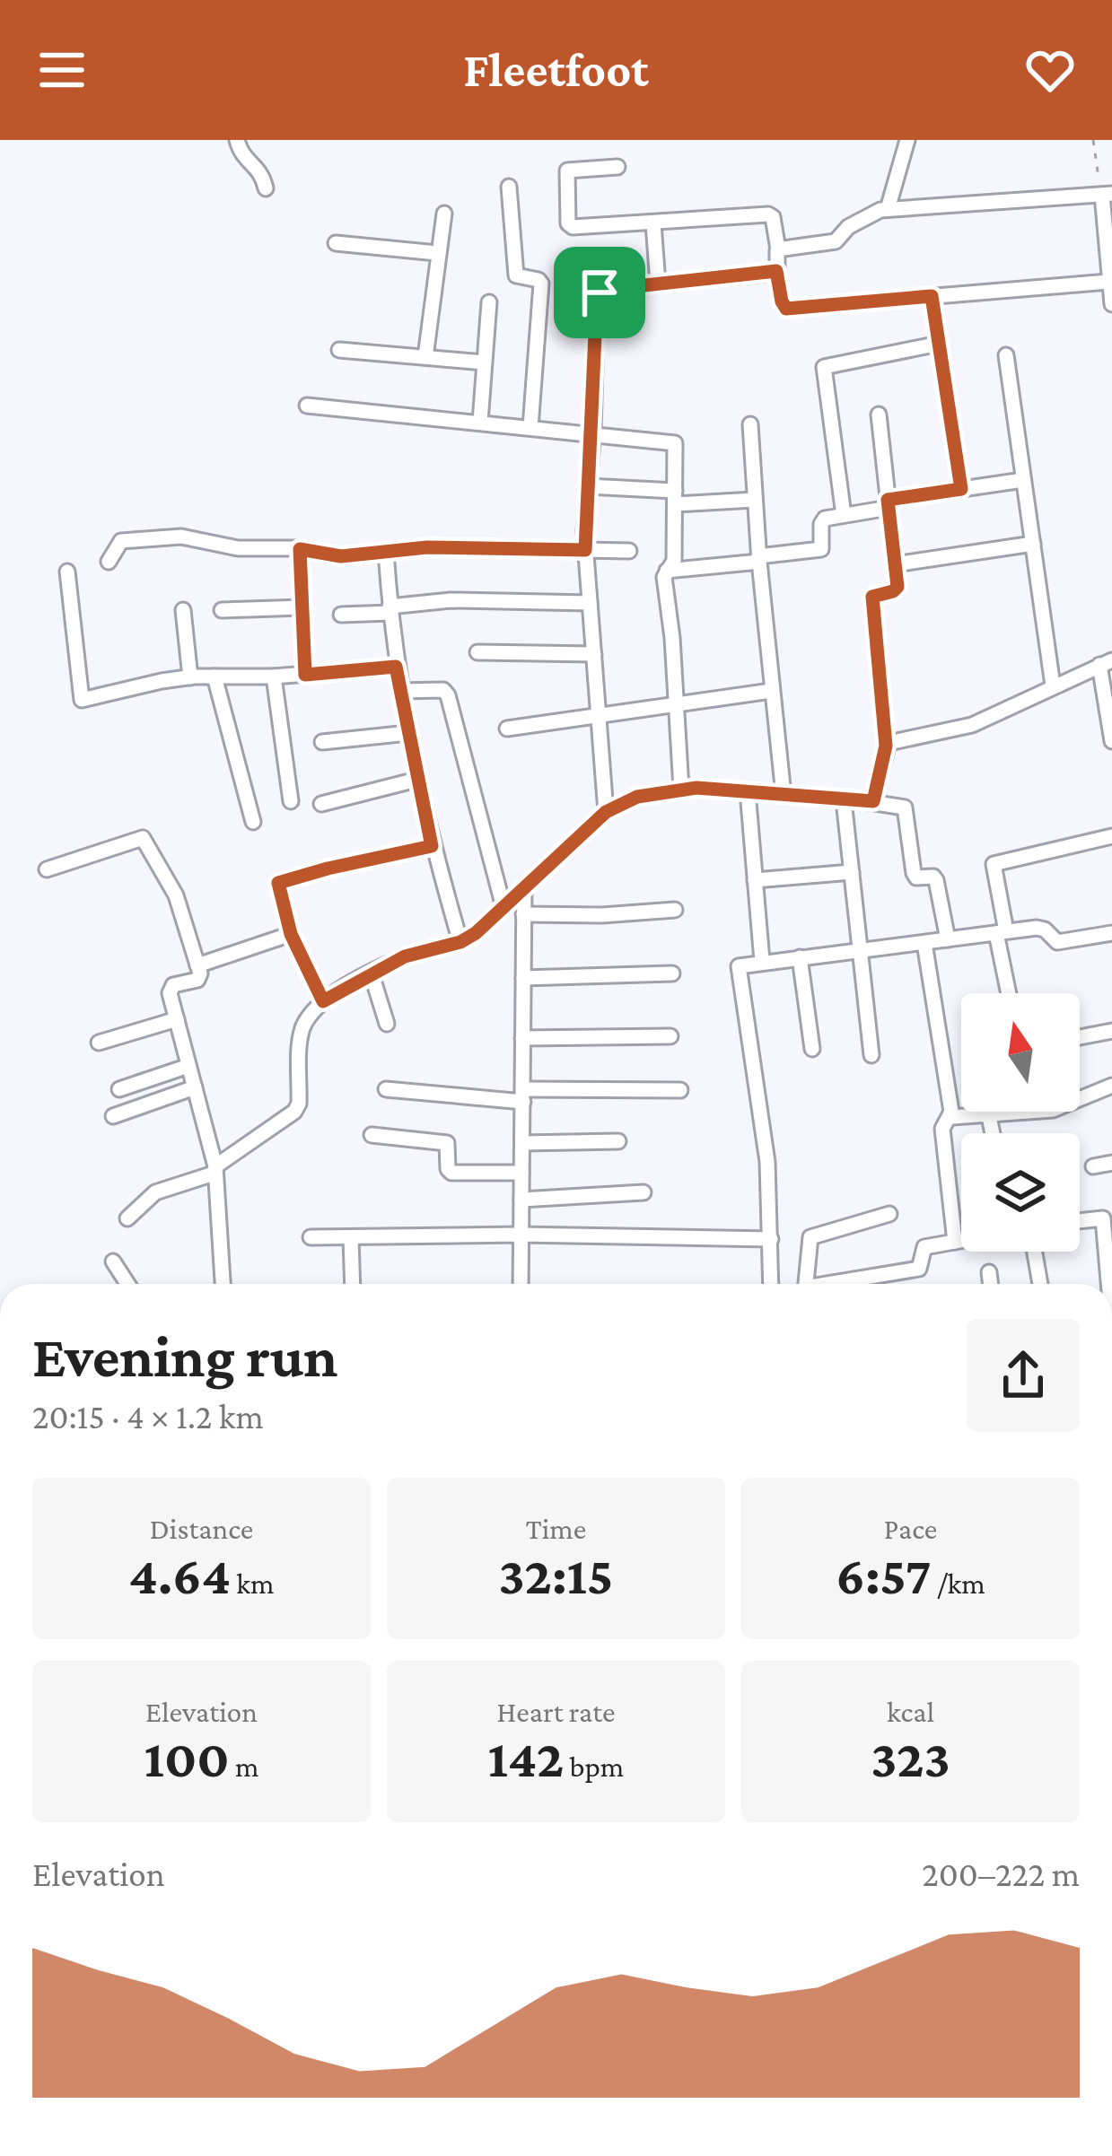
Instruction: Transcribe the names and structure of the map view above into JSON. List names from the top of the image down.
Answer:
{
  "north": "top",
  "page": {
    "header": "Fleetfoot",
    "heading": ["Evening run", "20:15 · 4 × 1.2 km"],
    "stats": [
      ["Distance", "4.64 km"],
      ["Time", "32:15"],
      ["Pace", "6:57 /km"],
      ["Elevation", "100 m"],
      ["Heart rate", "142 bpm"],
      ["kcal", "323"]
    ],
    "chart": ["Elevation", "200–222 m"]
  }
}
